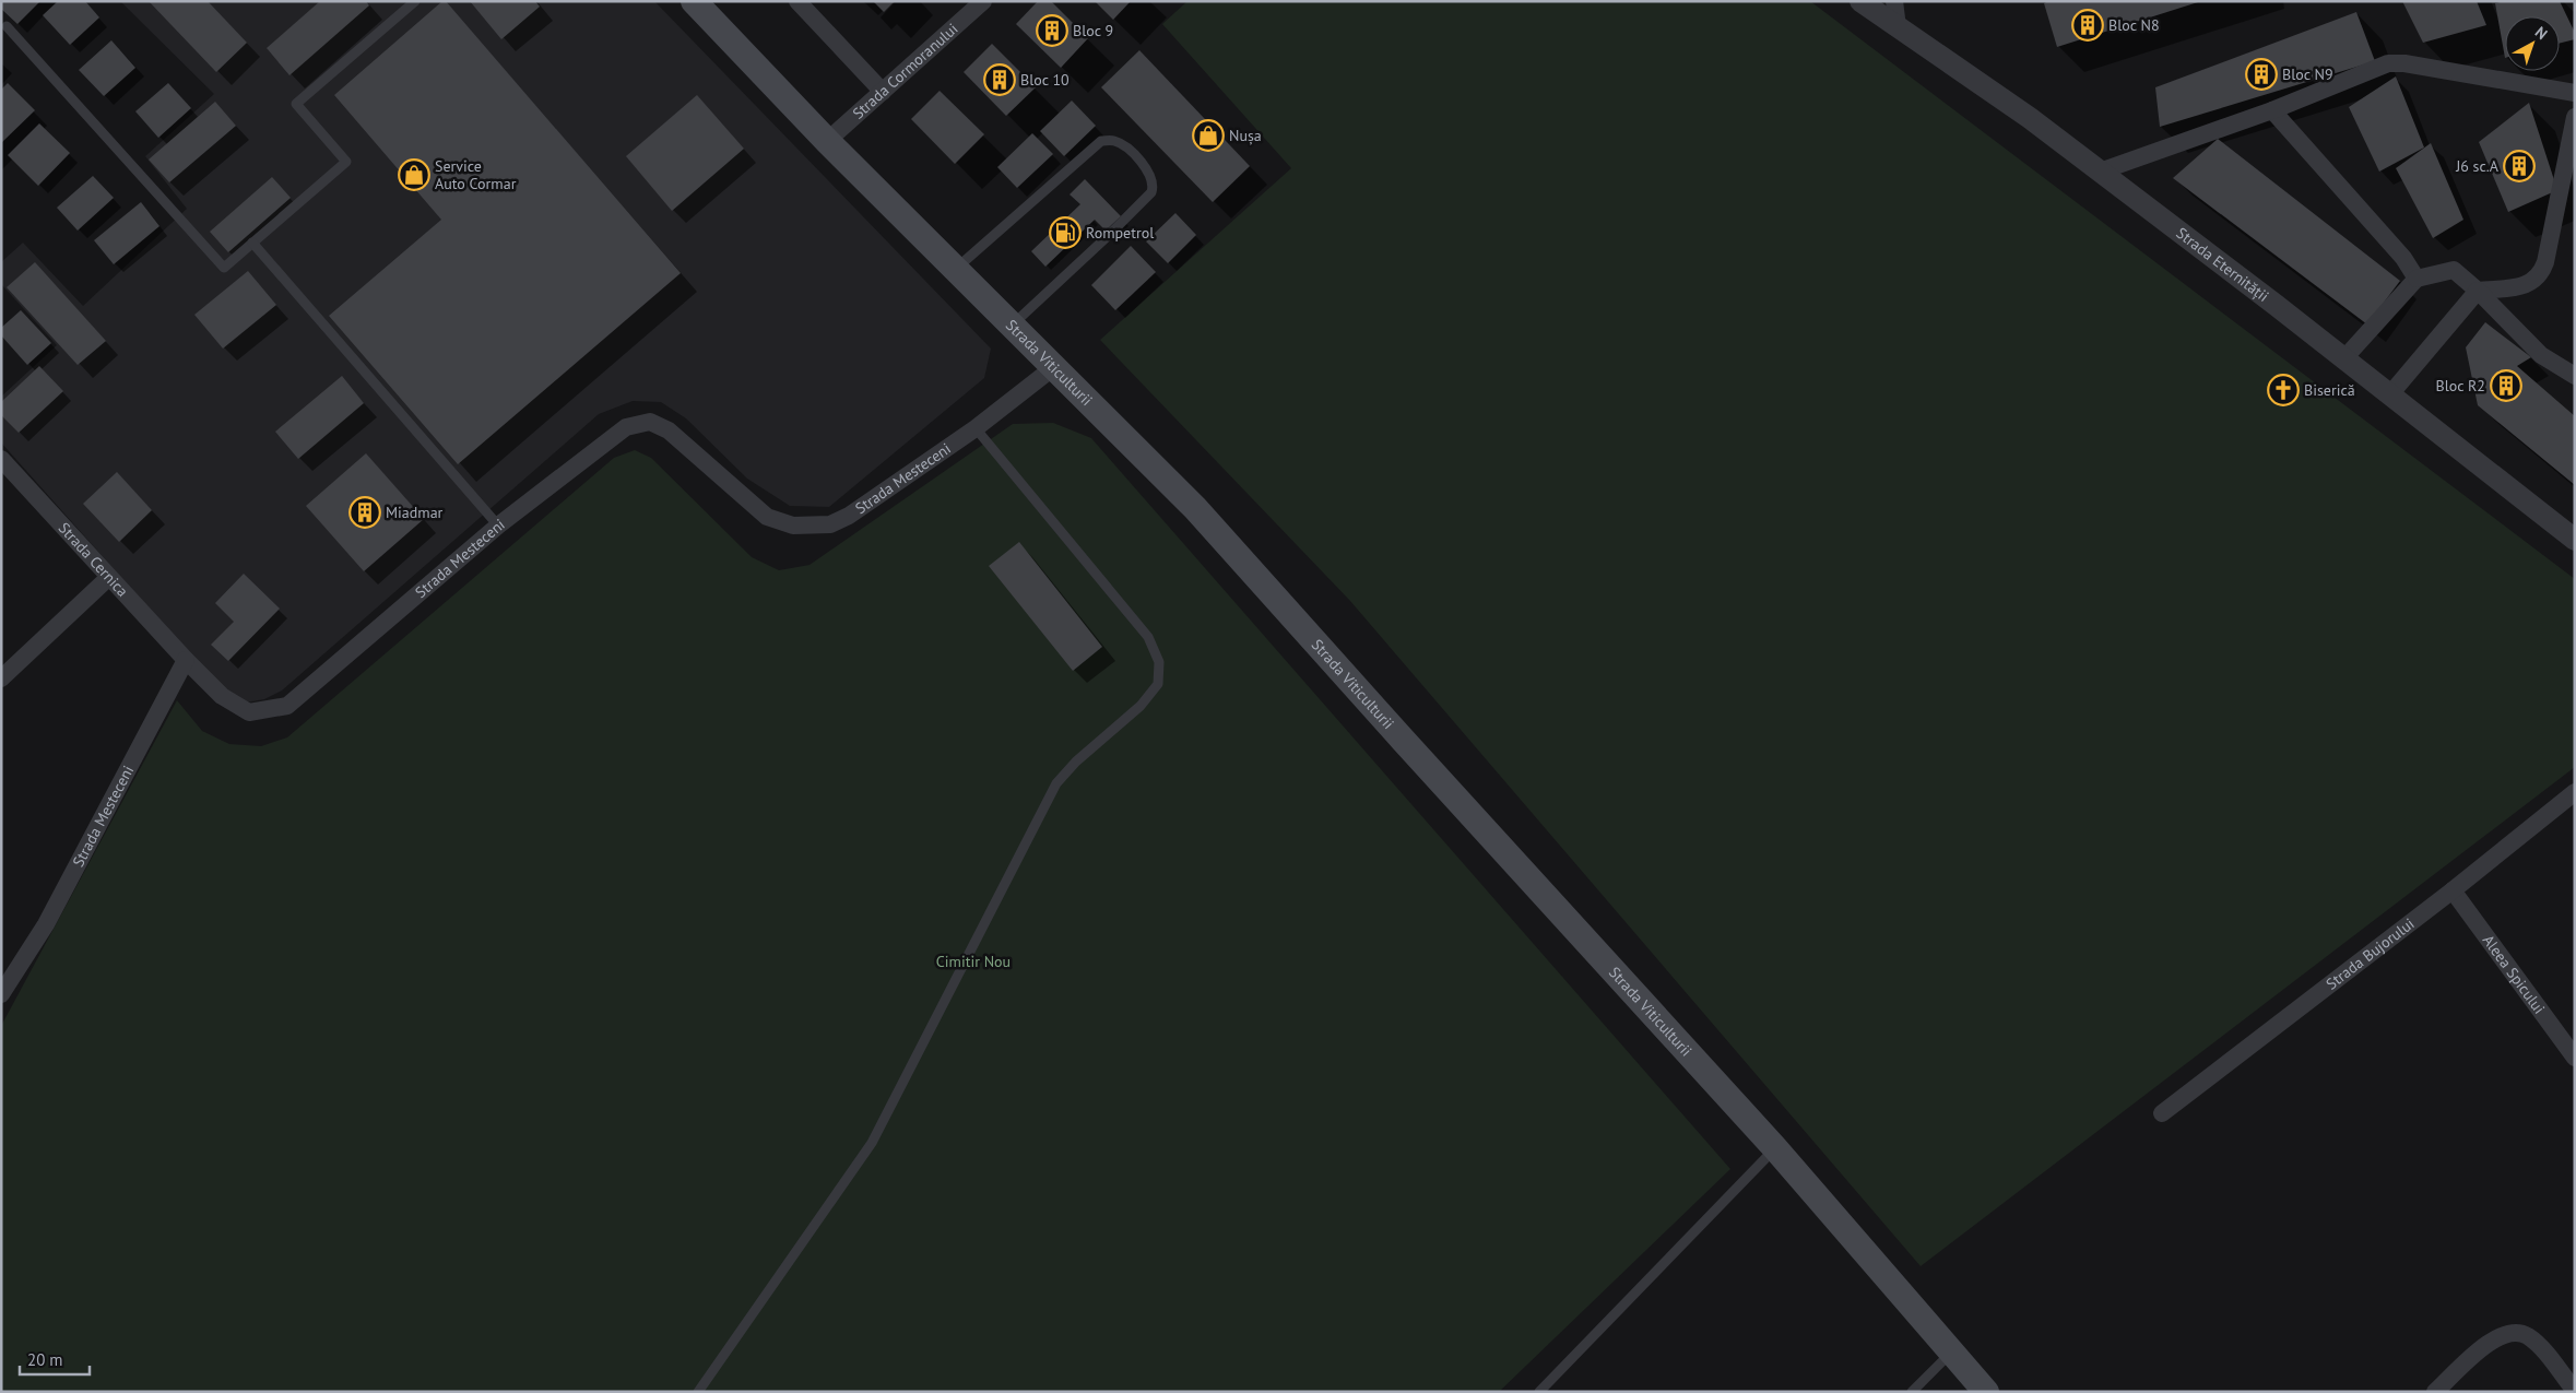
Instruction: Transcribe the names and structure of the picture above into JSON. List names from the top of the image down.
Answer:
{
  "streets": {
    "main road": ["Strada Viticulturii"],
    "street": [
      "Strada Cormoranului",
      "Strada Eternității",
      "Strada Mesteceni",
      "Strada Cernica",
      "Strada Bujorului",
      "Aleea Spicului"
    ]
  },
  "crossings": [
    ["Strada Cormoranului", "Strada Viticulturii"],
    ["Strada Viticulturii", "Strada Mesteceni"],
    ["Strada Mesteceni", "Strada Cernica"],
    ["Strada Bujorului", "Aleea Spicului"]
  ],
  "parks": ["Cimitir Nou"],
  "places": {
    "building": [
      "Bloc N8",
      "Bloc 9",
      "Bloc N9",
      "Bloc 10",
      "J6 sc.A",
      "Bloc R2",
      "Miadmar"
    ],
    "shop": ["Nușa", "Service Auto Cormar"],
    "fuel station": ["Rompetrol"],
    "church": ["Biserică"]
  },
  "scale_bar": "20 m",
  "north": "top right"
}
